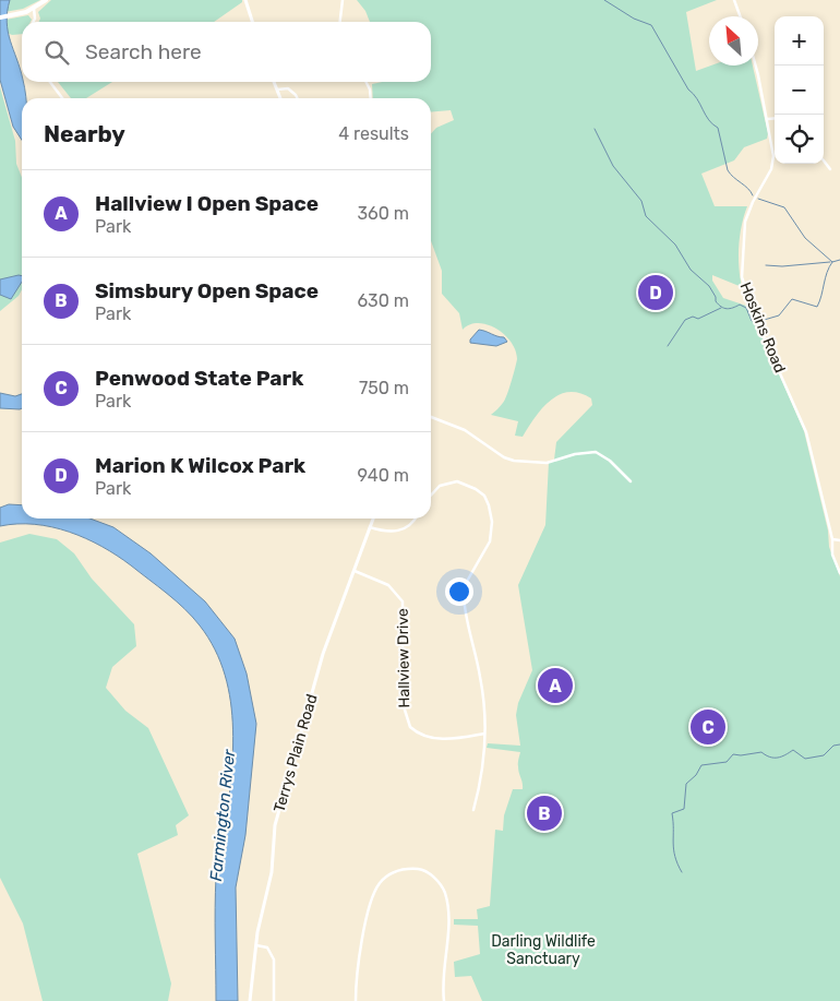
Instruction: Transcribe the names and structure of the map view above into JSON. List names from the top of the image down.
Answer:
{
  "streets": {
    "street": ["Hoskins Road", "Hallview Drive", "Terrys Plain Road"]
  },
  "crossings": [
    ["Hallview Drive", "Terrys Plain Road"]
  ],
  "water": ["Farmington River"],
  "parks": ["Darling Wildlife Sanctuary"],
  "north": "top left",
  "page": {
    "map_buttons": ["+", "−"],
    "search": "Search here",
    "heading": ["Nearby", "4 results"],
    "list": [
      {
        "mark": "A",
        "name": "Hallview I Open Space",
        "note": "Park",
        "value": "360 m"
      },
      {
        "mark": "B",
        "name": "Simsbury Open Space",
        "note": "Park",
        "value": "630 m"
      },
      {
        "mark": "C",
        "name": "Penwood State Park",
        "note": "Park",
        "value": "750 m"
      },
      {
        "mark": "D",
        "name": "Marion K Wilcox Park",
        "note": "Park",
        "value": "940 m"
      }
    ],
    "pins": [
      "D",
      "A",
      "C",
      "B"
    ]
  }
}
